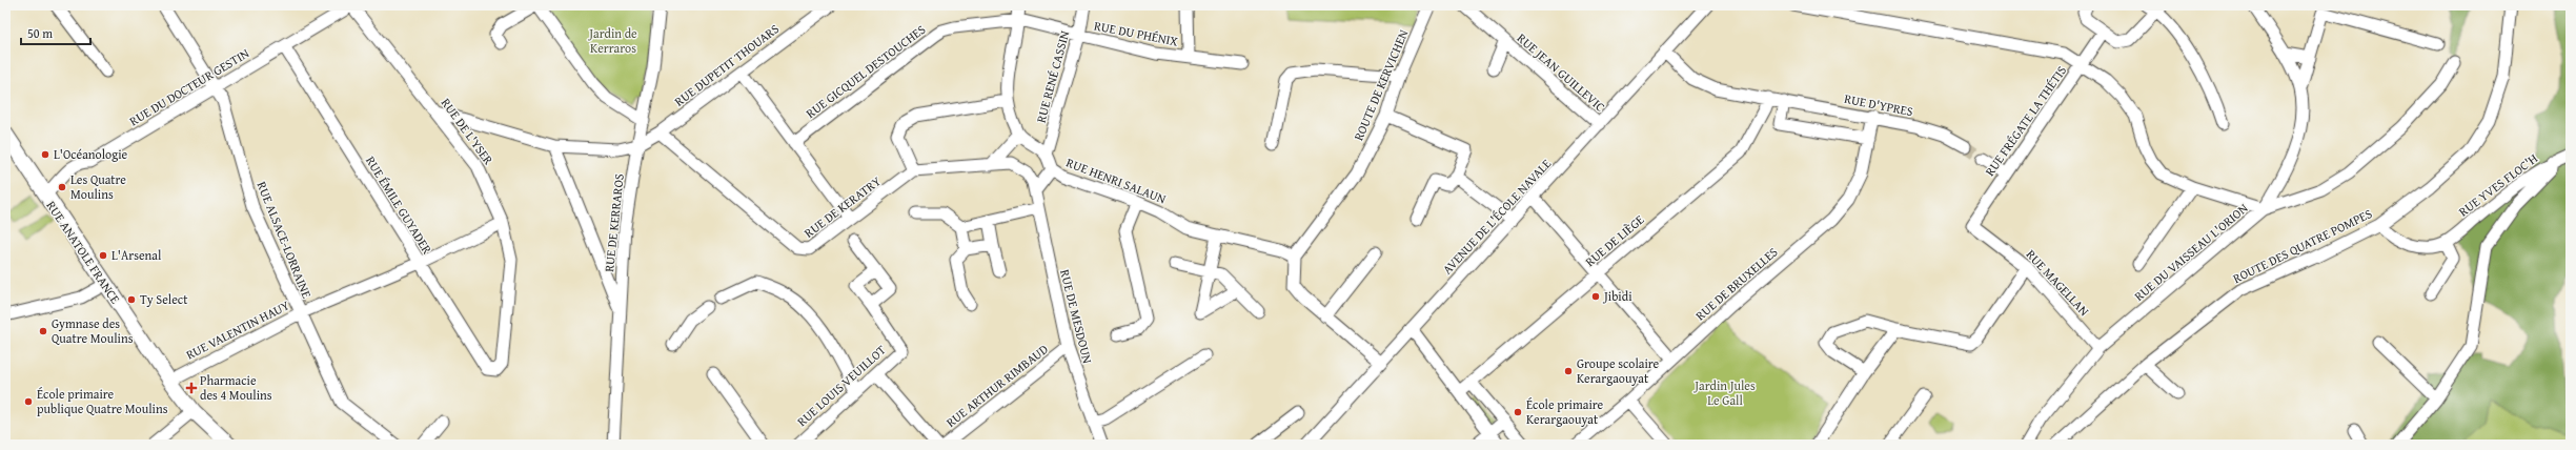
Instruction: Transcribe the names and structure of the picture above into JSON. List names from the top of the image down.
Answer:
{
  "streets": {
    "main road": ["RUE ANATOLE FRANCE"],
    "street": [
      "RUE DU PHÉNIX",
      "RUE DUPETIT THOUARS",
      "RUE GICQUEL DESTOUCHES",
      "RUE JEAN GUILLEVIC",
      "RUE RENÉ CASSIN",
      "ROUTE DE KERVICHEN",
      "RUE DU DOCTEUR GESTIN",
      "RUE D'YPRES",
      "RUE FRÉGATE LA THÉTIS",
      "RUE DE L'YSER",
      "RUE HENRI SALAUN",
      "RUE YVES FLOC'H",
      "RUE ÉMILE GUYADER",
      "RUE DE KERATRY",
      "AVENUE DE L'ÉCOLE NAVALE",
      "RUE DE KERRAROS",
      "RUE ALSACE-LORRAINE",
      "RUE DE LIÈGE",
      "ROUTE DES QUATRE POMPES",
      "RUE DU VAISSEAU L'ORION",
      "RUE MAGELLAN",
      "RUE DE BRUXELLES",
      "RUE DE MESDOUN",
      "RUE VALENTIN HAUY",
      "RUE LOUIS VEUILLOT",
      "RUE ARTHUR RIMBAUD"
    ]
  },
  "crossings": [
    ["RUE DU PHÉNIX", "RUE GICQUEL DESTOUCHES"],
    ["RUE DU PHÉNIX", "RUE RENÉ CASSIN"],
    ["RUE DUPETIT THOUARS", "RUE DE L'YSER"],
    ["RUE DUPETIT THOUARS", "RUE DE KERATRY"],
    ["RUE DUPETIT THOUARS", "RUE DE KERRAROS"],
    ["RUE GICQUEL DESTOUCHES", "RUE RENÉ CASSIN"],
    ["RUE JEAN GUILLEVIC", "AVENUE DE L'ÉCOLE NAVALE"],
    ["ROUTE DE KERVICHEN", "RUE HENRI SALAUN"],
    ["RUE DU DOCTEUR GESTIN", "RUE DE L'YSER"],
    ["RUE DU DOCTEUR GESTIN", "RUE ÉMILE GUYADER"],
    ["RUE DU DOCTEUR GESTIN", "RUE ALSACE-LORRAINE"],
    ["RUE DU DOCTEUR GESTIN", "RUE ANATOLE FRANCE"],
    ["RUE D'YPRES", "AVENUE DE L'ÉCOLE NAVALE"],
    ["RUE D'YPRES", "RUE DE LIÈGE"],
    ["RUE D'YPRES", "RUE DE BRUXELLES"],
    ["RUE FRÉGATE LA THÉTIS", "RUE MAGELLAN"],
    ["RUE DE L'YSER", "RUE ÉMILE GUYADER"],
    ["RUE DE L'YSER", "RUE VALENTIN HAUY"],
    ["RUE YVES FLOC'H", "ROUTE DES QUATRE POMPES"],
    ["RUE ÉMILE GUYADER", "RUE VALENTIN HAUY"],
    ["RUE ALSACE-LORRAINE", "RUE VALENTIN HAUY"],
    ["RUE ANATOLE FRANCE", "RUE VALENTIN HAUY"],
    ["RUE DU VAISSEAU L'ORION", "RUE MAGELLAN"],
    ["RUE DE MESDOUN", "RUE ARTHUR RIMBAUD"]
  ],
  "parks": ["Jardin de Kerraros", "Jardin Jules Le Gall"],
  "places": {
    "other": [
      "L'Océanologie",
      "Les Quatre Moulins",
      "L'Arsenal",
      "Jibidi",
      "Ty Select",
      "Gymnase des Quatre Moulins",
      "Groupe scolaire Kerargaouyat",
      "École primaire publique Quatre Moulins",
      "École primaire Kerargaouyat"
    ],
    "health": ["Pharmacie des 4 Moulins"]
  },
  "scale_bar": "50 m"
}
